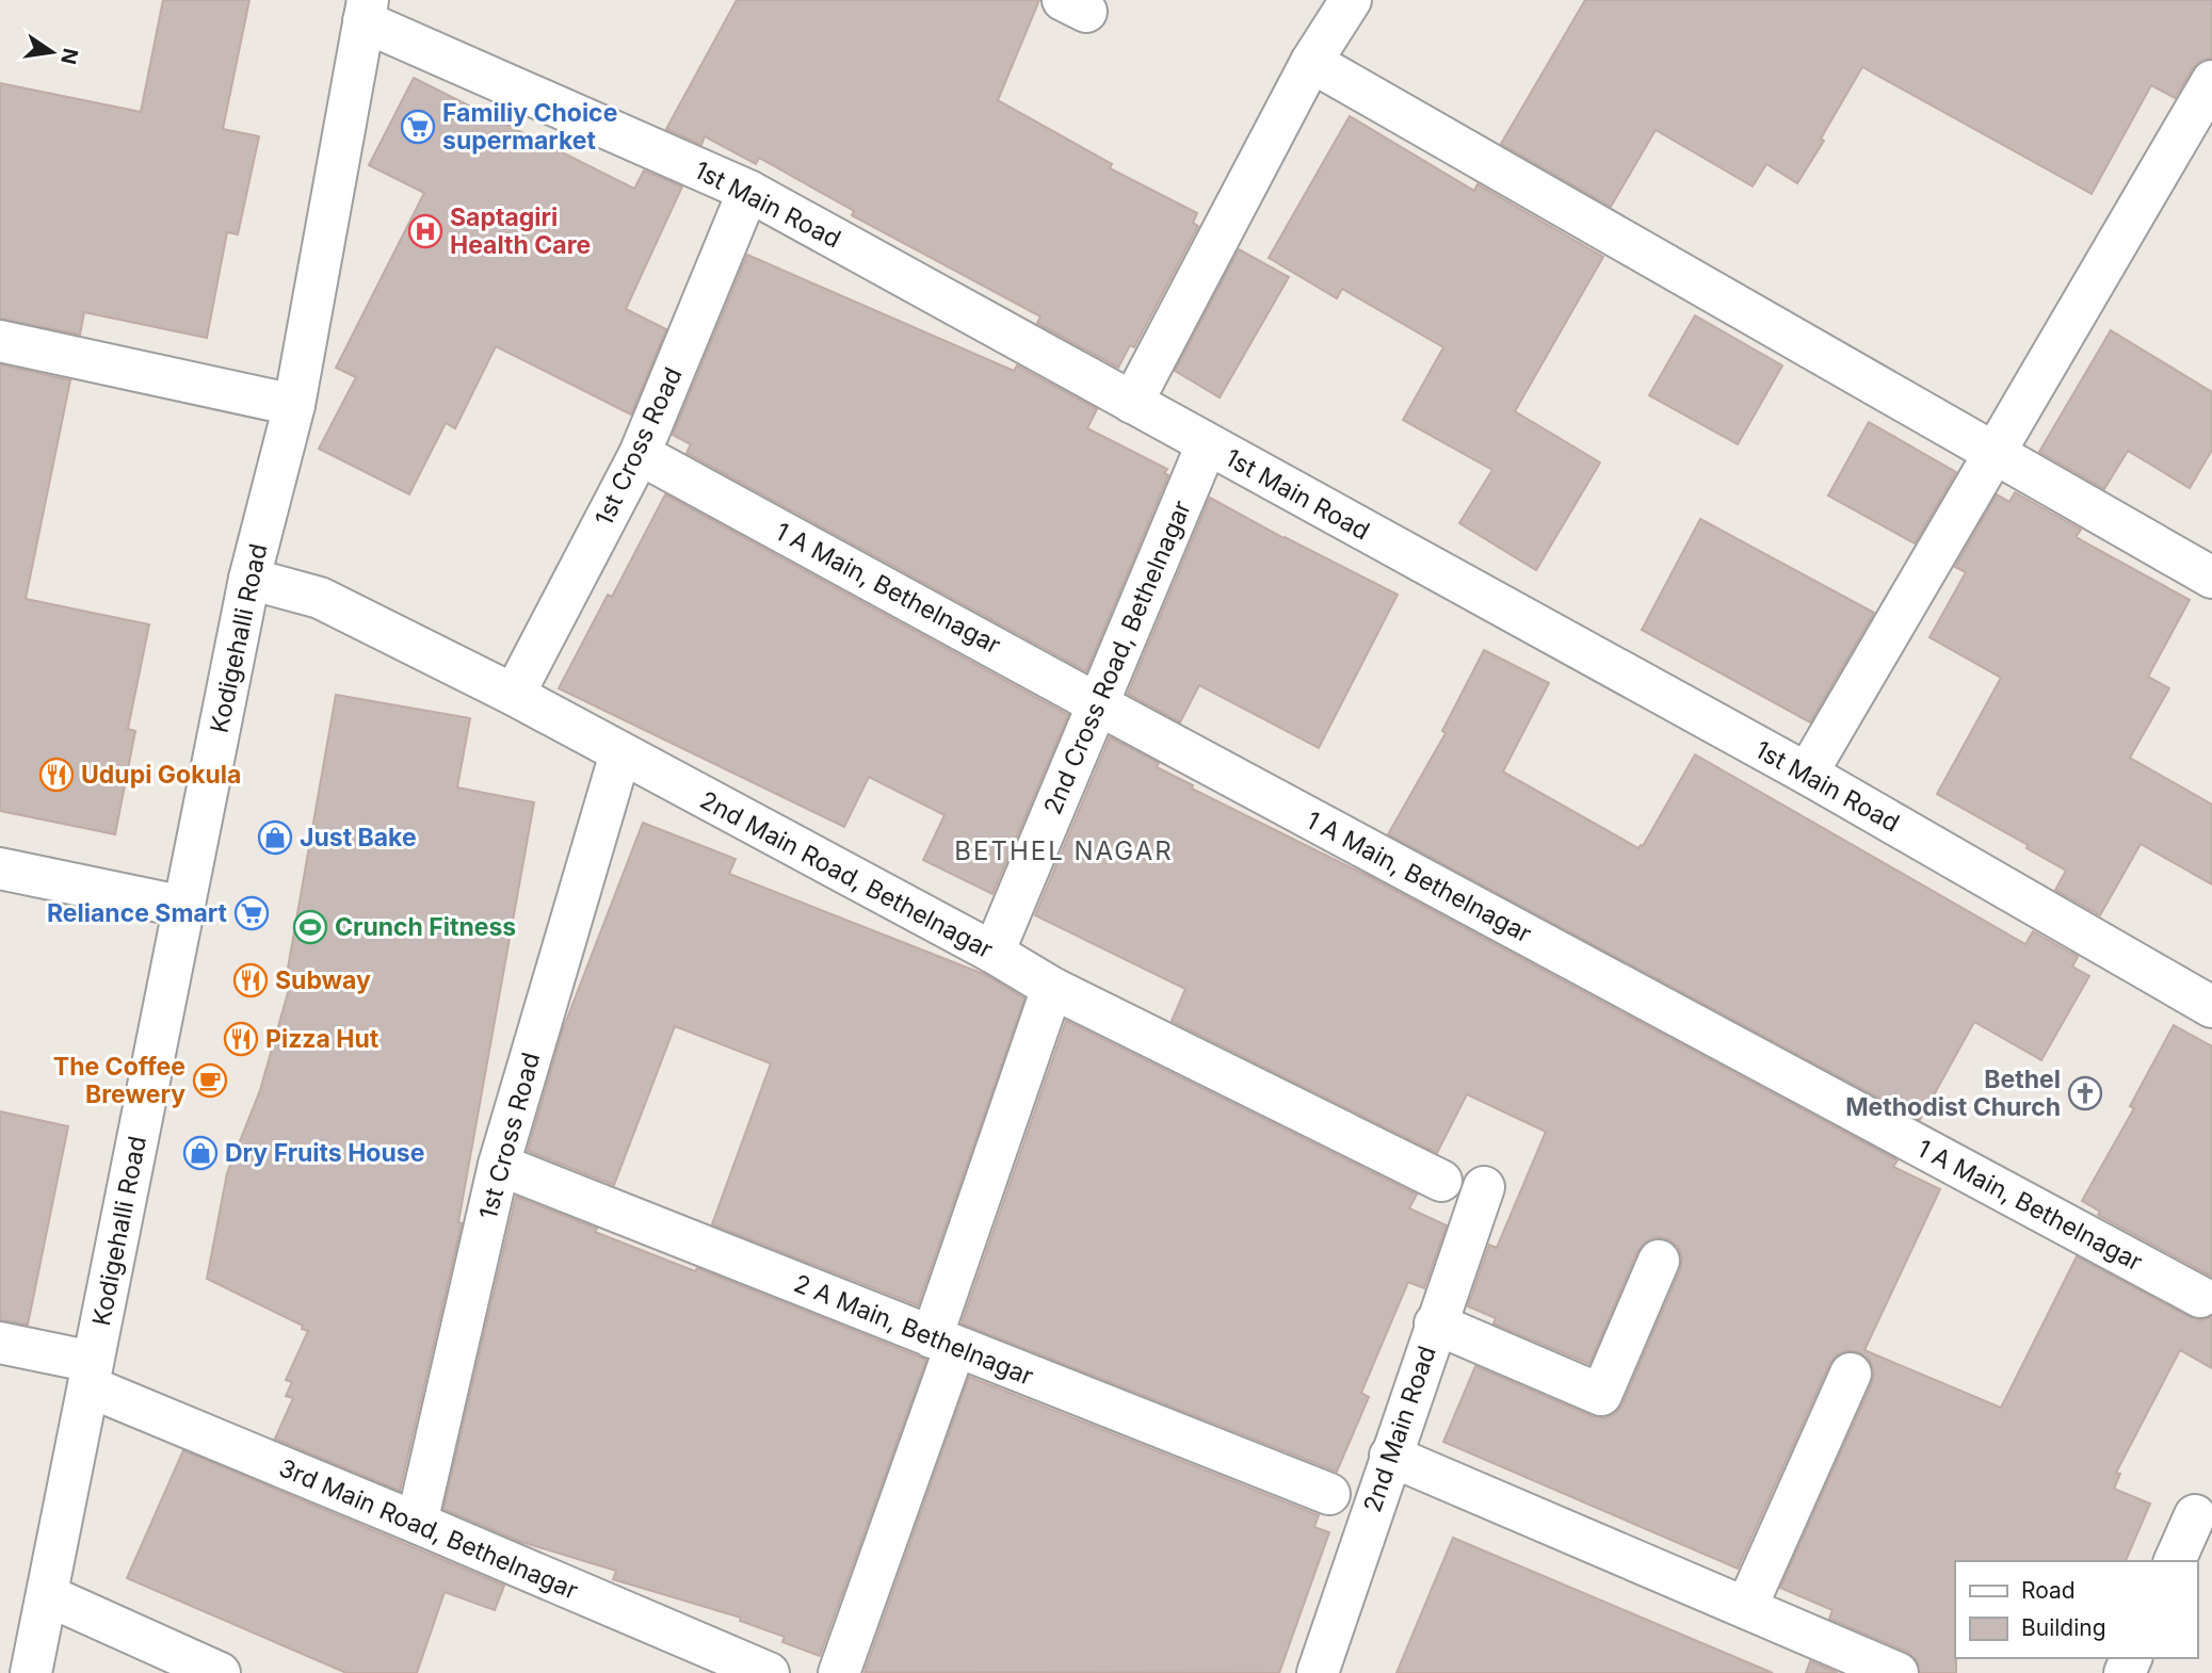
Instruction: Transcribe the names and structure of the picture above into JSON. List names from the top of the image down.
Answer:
{
  "streets": {
    "street": [
      "1st Main Road",
      "1st Cross Road",
      "1 A Main, Bethelnagar",
      "Kodigehalli Road",
      "2nd Cross Road, Bethelnagar",
      "2nd Main Road, Bethelnagar",
      "2 A Main, Bethelnagar",
      "2nd Main Road",
      "3rd Main Road, Bethelnagar"
    ]
  },
  "crossings": [
    ["1st Main Road", "1st Cross Road"],
    ["1st Main Road", "Kodigehalli Road"],
    ["1st Main Road", "2nd Cross Road, Bethelnagar"],
    ["1st Cross Road", "1 A Main, Bethelnagar"],
    ["1st Cross Road", "2nd Main Road, Bethelnagar"],
    ["1st Cross Road", "2 A Main, Bethelnagar"],
    ["1st Cross Road", "3rd Main Road, Bethelnagar"],
    ["1 A Main, Bethelnagar", "2nd Cross Road, Bethelnagar"],
    ["Kodigehalli Road", "2nd Main Road, Bethelnagar"],
    ["Kodigehalli Road", "3rd Main Road, Bethelnagar"],
    ["2nd Cross Road, Bethelnagar", "2nd Main Road, Bethelnagar"]
  ],
  "districts": ["BETHEL NAGAR"],
  "places": {
    "supermarket": ["Familiy Choice supermarket", "Reliance Smart"],
    "hospital": ["Saptagiri Health Care"],
    "restaurant": ["Udupi Gokula", "Subway", "Pizza Hut"],
    "shop": ["Just Bake", "Dry Fruits House"],
    "sports": ["Crunch Fitness"],
    "cafe": ["The Coffee Brewery"],
    "church": ["Bethel Methodist Church"]
  },
  "legend": ["Road", "Building"],
  "north": "right"
}
